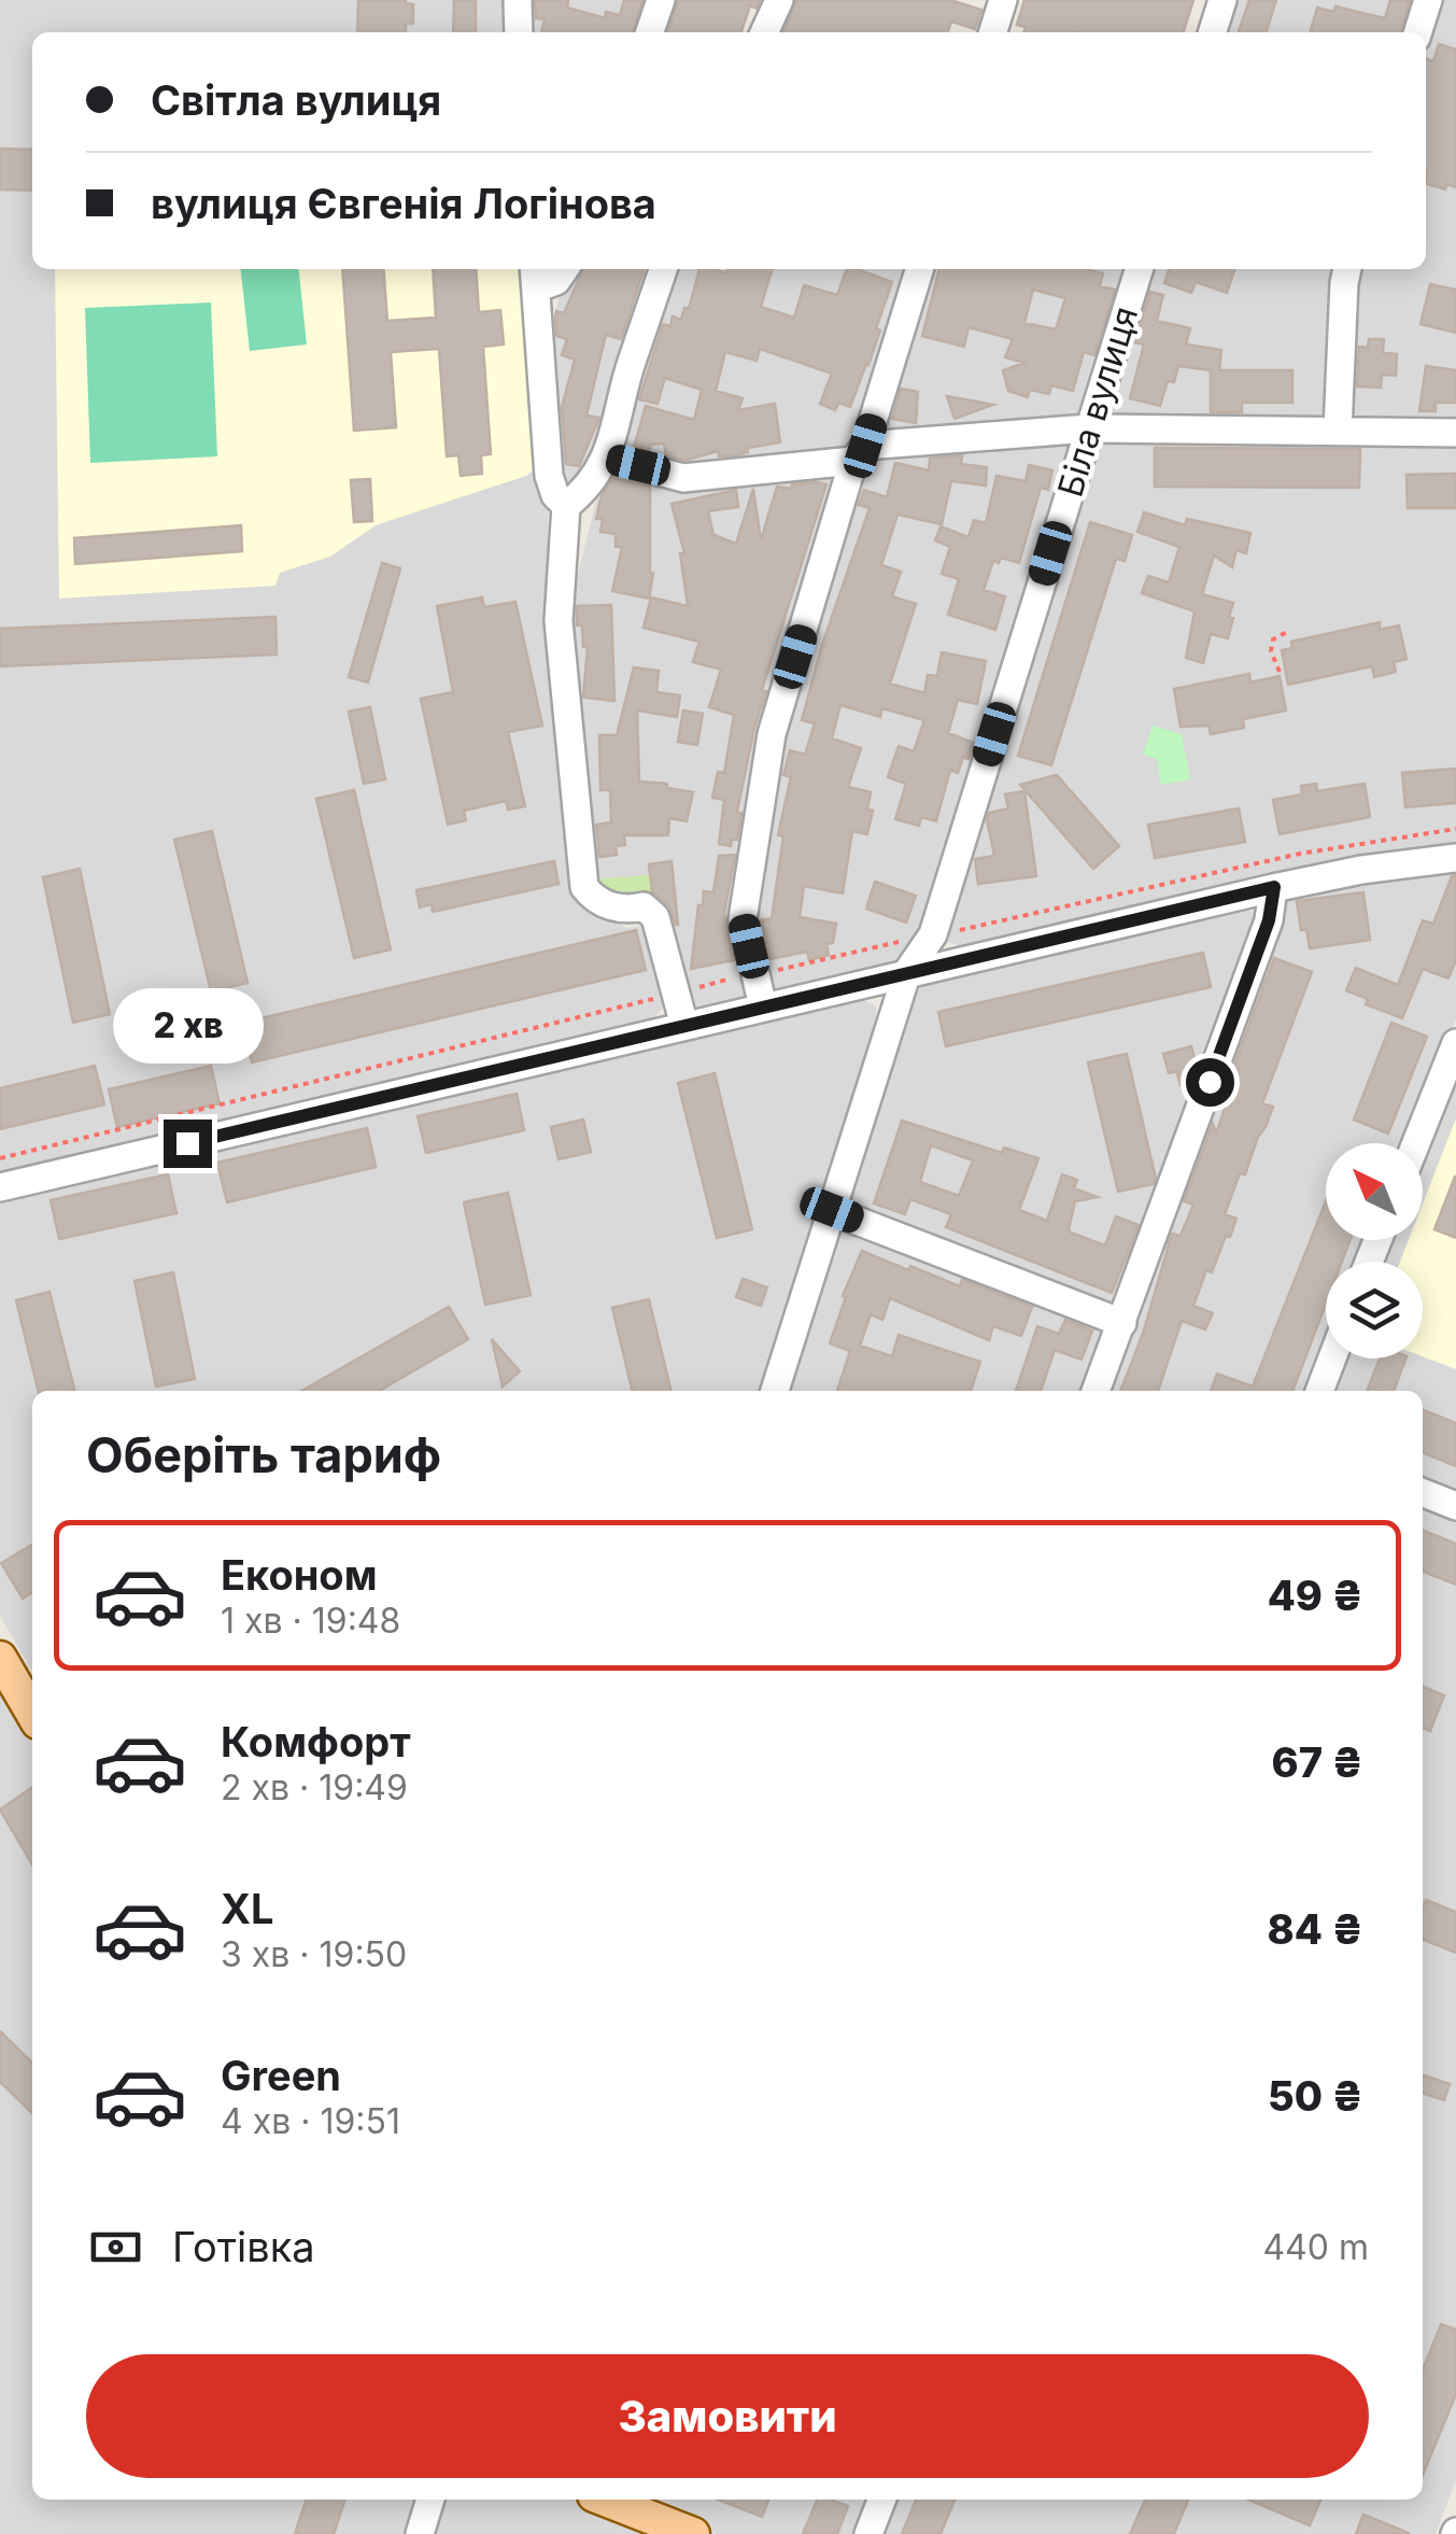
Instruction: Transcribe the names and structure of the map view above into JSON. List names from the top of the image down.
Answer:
{
  "streets": {
    "street": ["Біла вулиця"]
  },
  "north": "top left",
  "page": {
    "banner": ["Світла вулиця", "вулиця Євгенія Логінова"],
    "bubble": "2 хв",
    "heading": "Оберіть тариф",
    "list": [
      {
        "name": "Економ",
        "note": "1 хв · 19:48",
        "value": "49 ₴"
      },
      {
        "name": "Комфорт",
        "note": "2 хв · 19:49",
        "value": "67 ₴"
      },
      {
        "name": "XL",
        "note": "3 хв · 19:50",
        "value": "84 ₴"
      },
      {
        "name": "Green",
        "note": "4 хв · 19:51",
        "value": "50 ₴"
      }
    ],
    "pay": ["Готівка", "440 m"],
    "buttons": "Замовити"
  }
}
